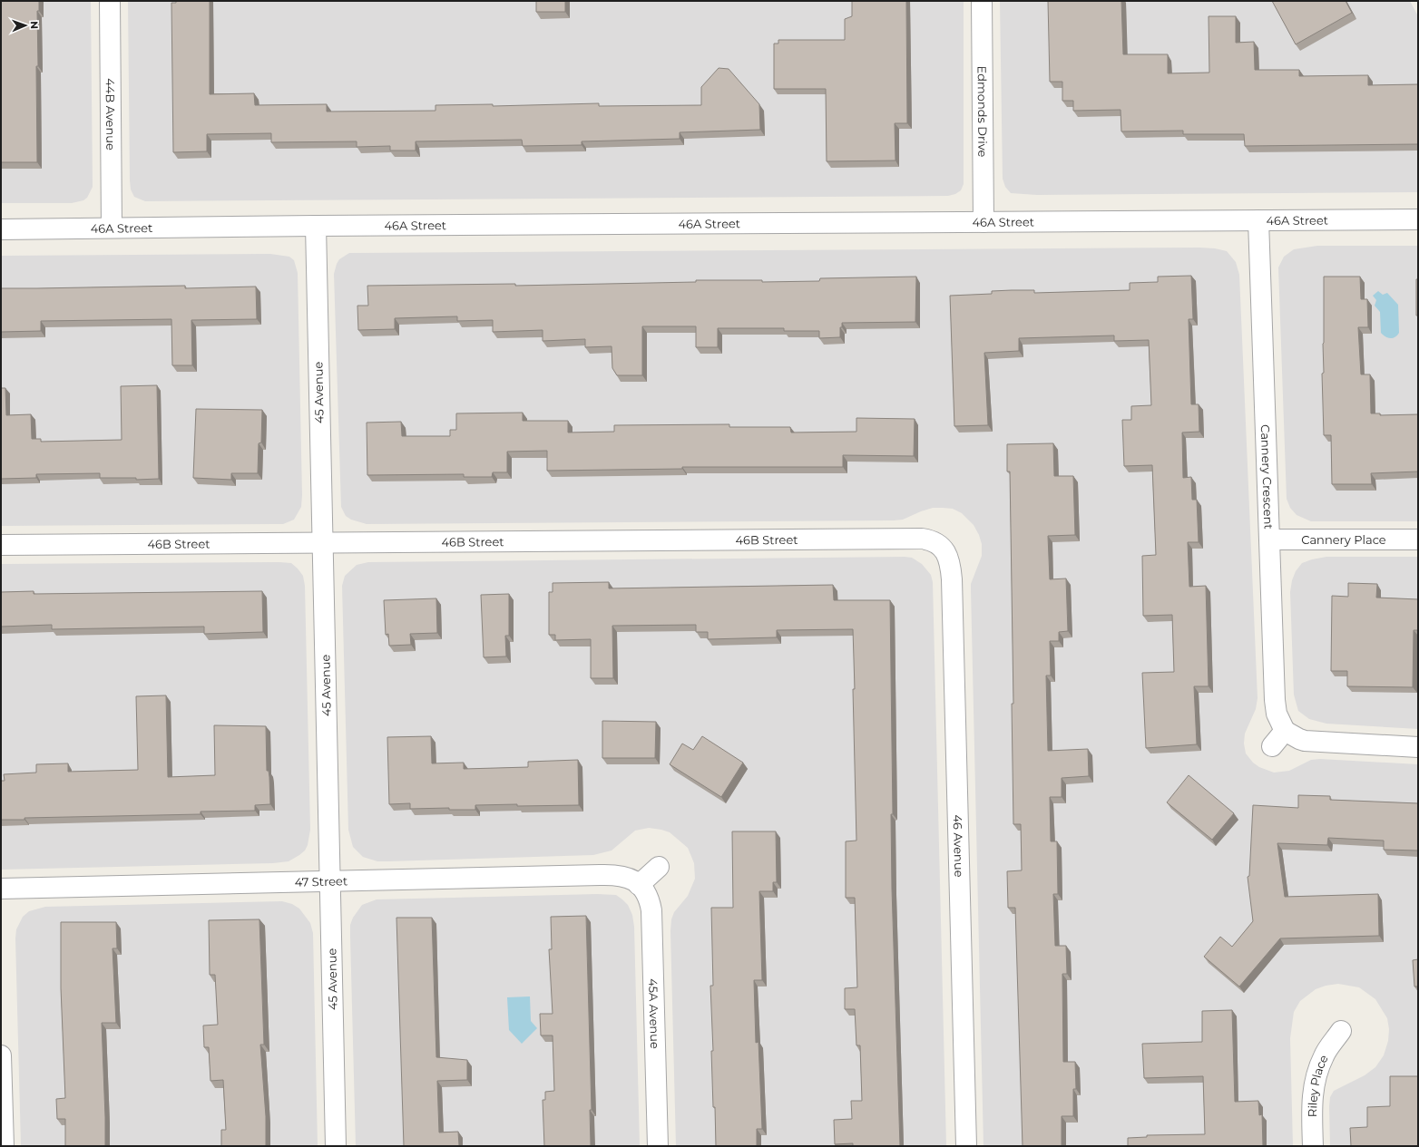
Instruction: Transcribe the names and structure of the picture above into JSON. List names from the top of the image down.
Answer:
{
  "streets": {
    "street": [
      "Edmonds Drive",
      "44B Avenue",
      "46A Street",
      "45 Avenue",
      "Cannery Crescent",
      "46B Street",
      "Cannery Place",
      "46 Avenue",
      "47 Street",
      "45A Avenue",
      "Riley Place"
    ]
  },
  "crossings": [
    ["Edmonds Drive", "46A Street"],
    ["44B Avenue", "46A Street"],
    ["46A Street", "45 Avenue"],
    ["46A Street", "Cannery Crescent"],
    ["45 Avenue", "46B Street"],
    ["45 Avenue", "47 Street"],
    ["Cannery Crescent", "Cannery Place"],
    ["46B Street", "46 Avenue"],
    ["47 Street", "45A Avenue"]
  ],
  "north": "right"
}
